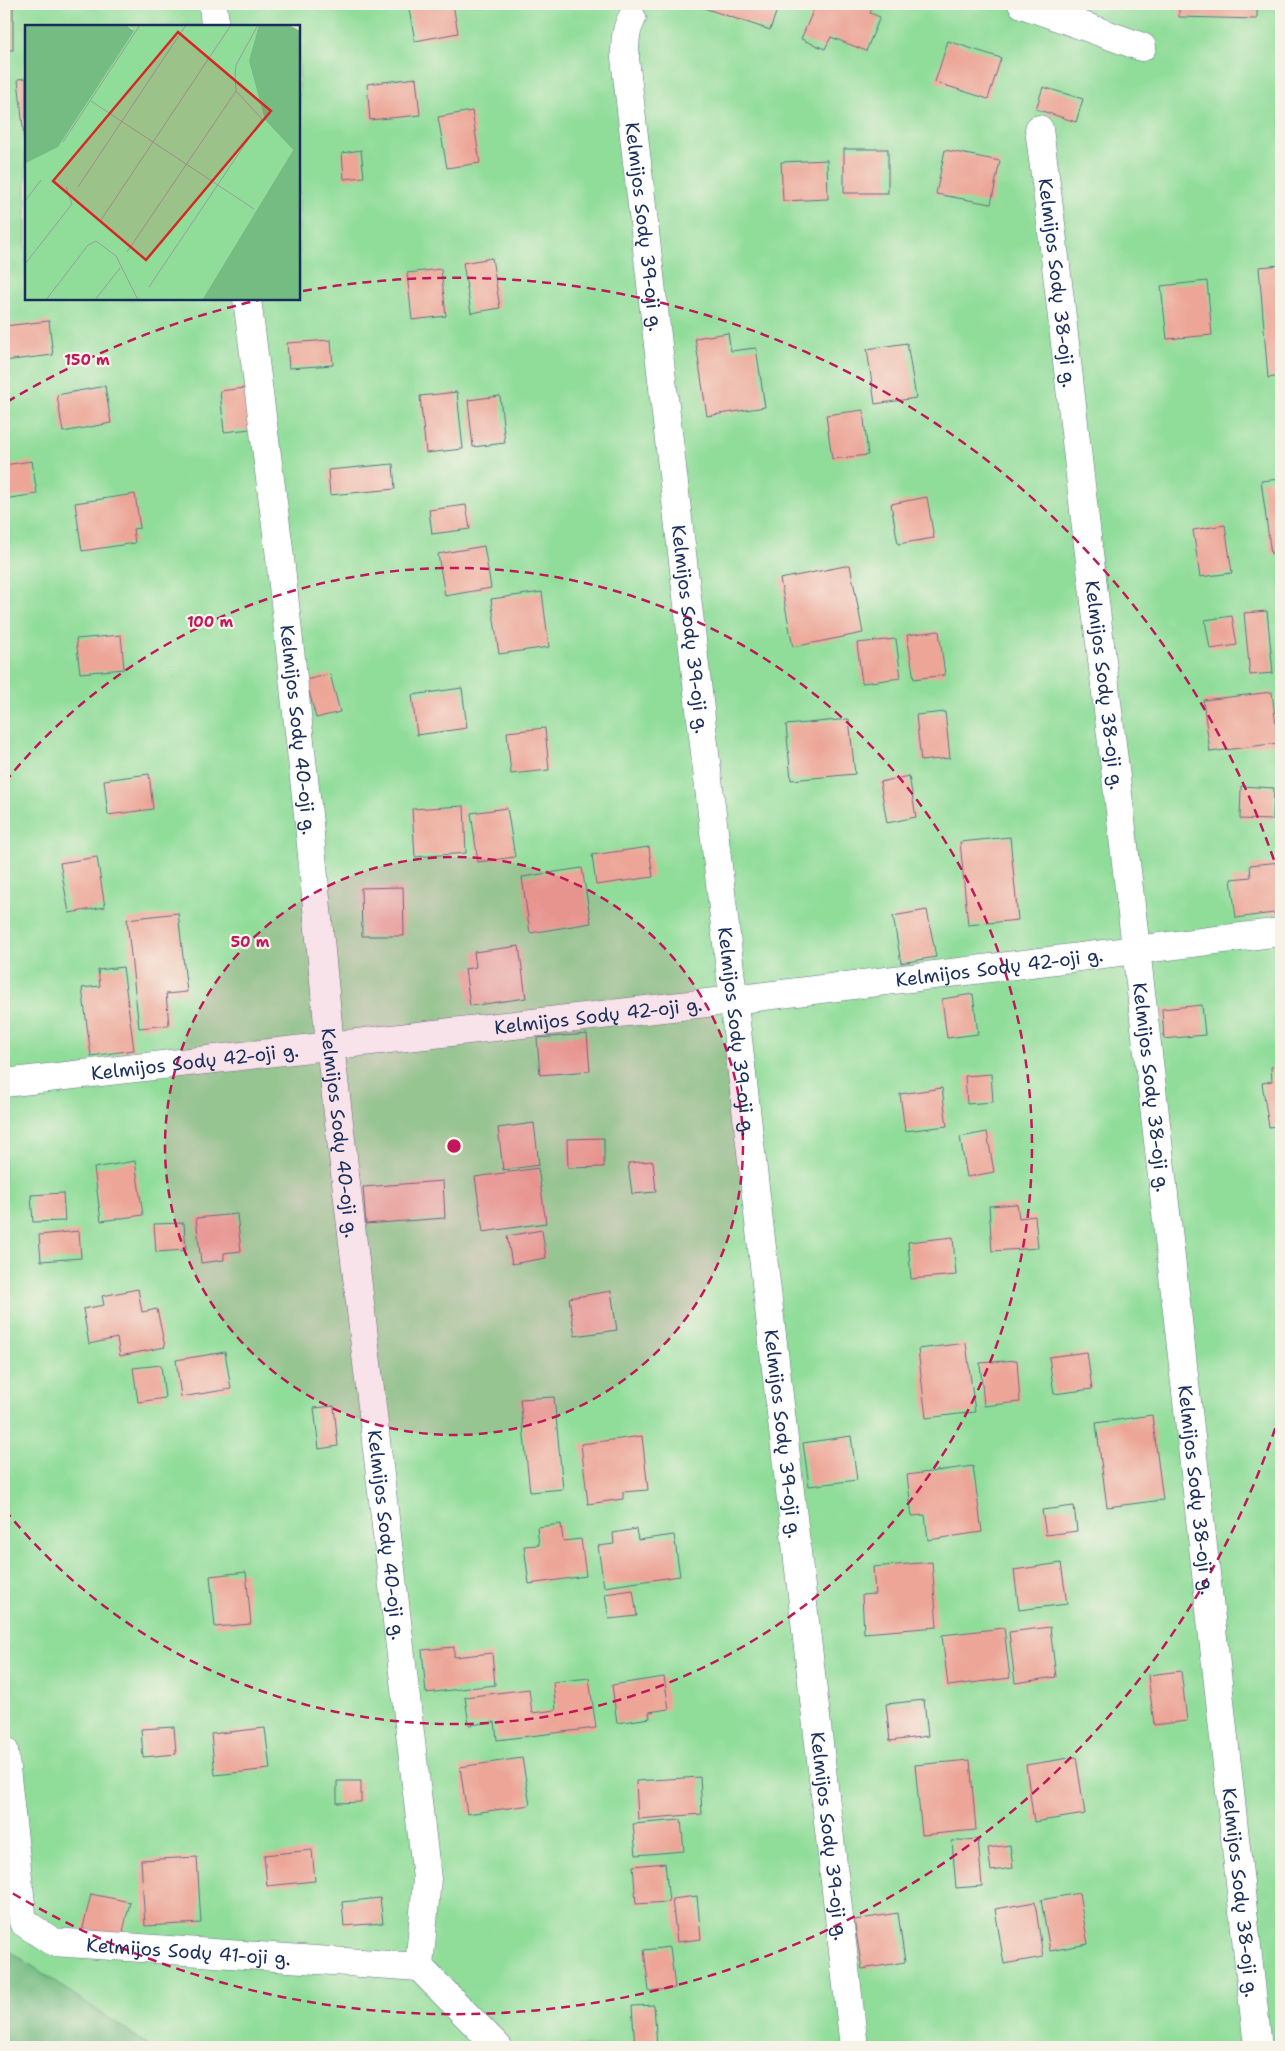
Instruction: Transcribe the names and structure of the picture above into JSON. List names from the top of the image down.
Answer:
{
  "streets": {
    "street": [
      "Kelmijos Sodų 39-oji g.",
      "Kelmijos Sodų 38-oji g.",
      "Kelmijos Sodų 40-oji g.",
      "Kelmijos Sodų 42-oji g.",
      "Kelmijos Sodų 41-oji g."
    ]
  },
  "crossings": [
    ["Kelmijos Sodų 39-oji g.", "Kelmijos Sodų 42-oji g."],
    ["Kelmijos Sodų 38-oji g.", "Kelmijos Sodų 42-oji g."],
    ["Kelmijos Sodų 40-oji g.", "Kelmijos Sodų 42-oji g."],
    ["Kelmijos Sodų 40-oji g.", "Kelmijos Sodų 41-oji g."]
  ],
  "rings": ["150 m", "100 m", "50 m"]
}
